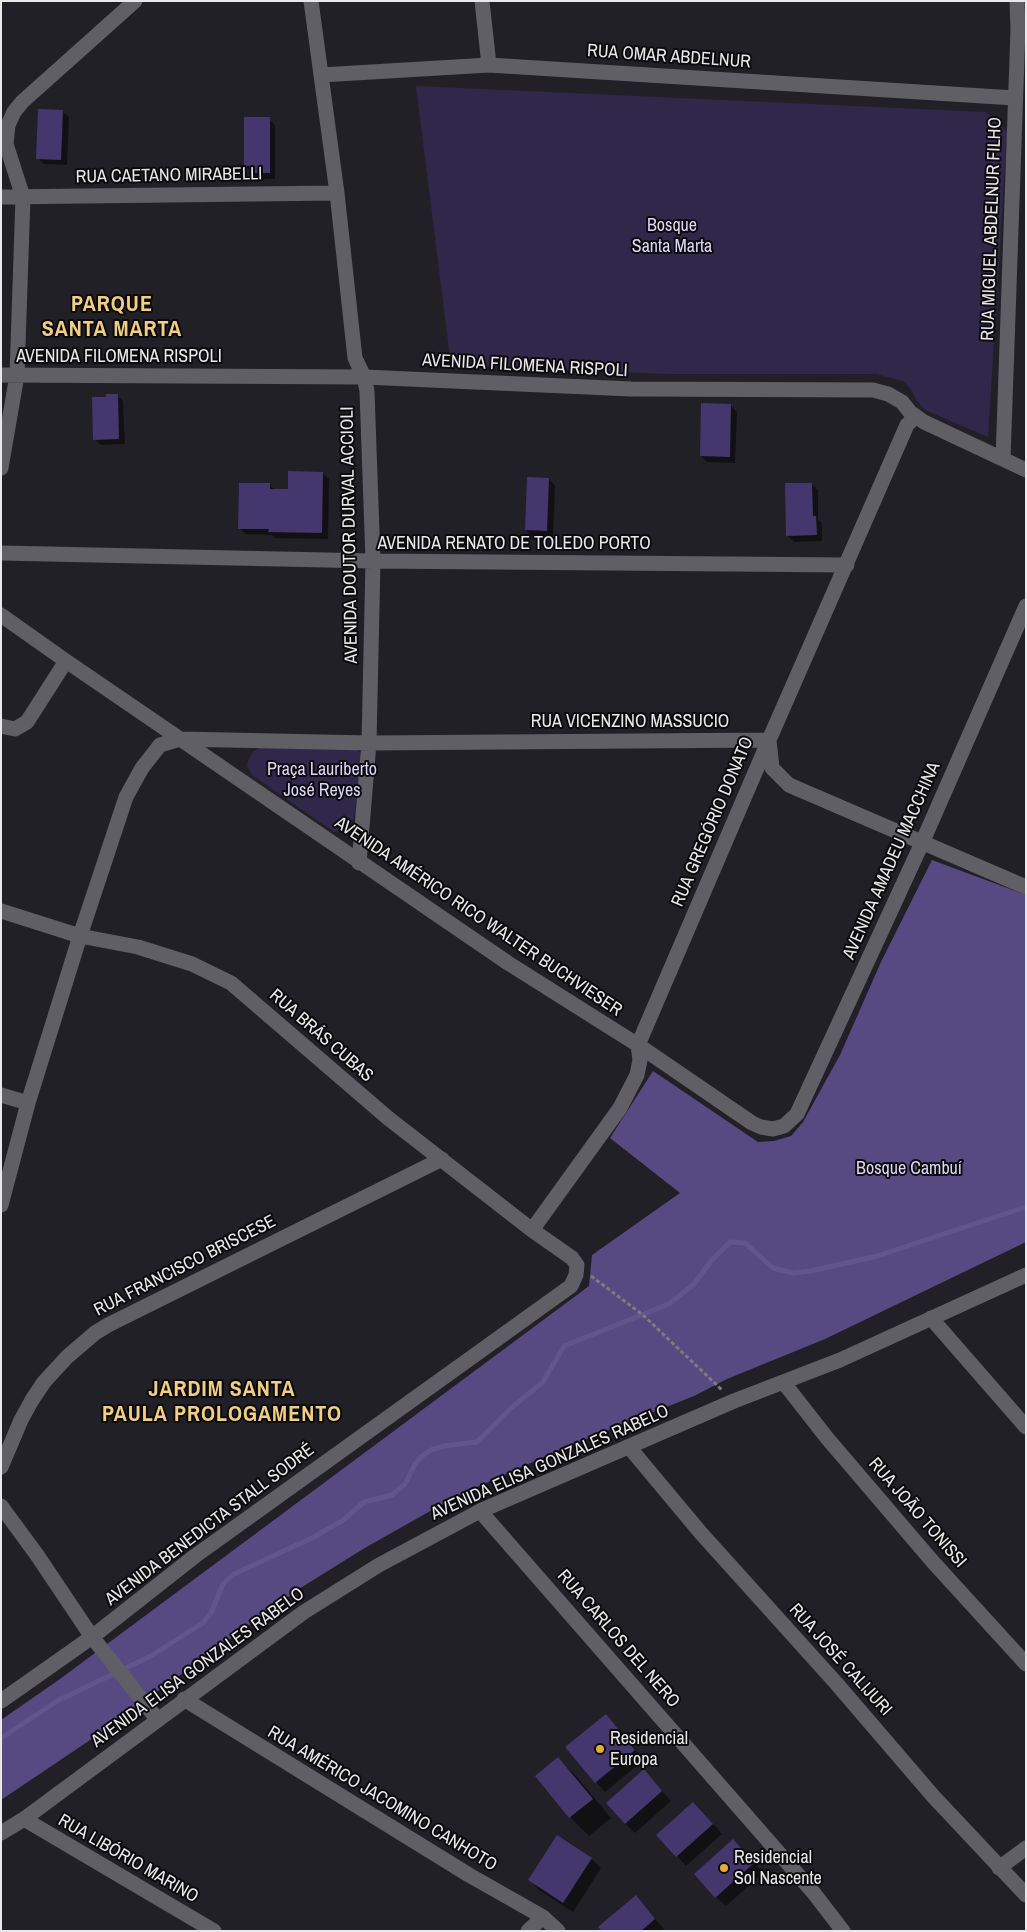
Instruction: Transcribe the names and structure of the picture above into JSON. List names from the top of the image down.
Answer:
{
  "streets": {
    "street": [
      "RUA OMAR ABDELNUR",
      "RUA CAETANO MIRABELLI",
      "RUA MIGUEL ABDELNUR FILHO",
      "AVENIDA FILOMENA RISPOLI",
      "AVENIDA DOUTOR DURVAL ACCIOLI",
      "AVENIDA RENATO DE TOLEDO PORTO",
      "RUA VICENZINO MASSUCIO",
      "RUA GREGÓRIO DONATO",
      "AVENIDA AMADEU MACCHINA",
      "AVENIDA AMÉRICO RICO WALTER BUCHVIESER",
      "RUA BRÁS CUBAS",
      "RUA FRANCISCO BRISCESE",
      "AVENIDA ELISA GONZALES RABELO",
      "RUA JOÃO TONISSI",
      "AVENIDA BENEDICTA STALL SODRÉ",
      "RUA CARLOS DEL NERO",
      "RUA JOSÉ CALIJURI",
      "RUA AMÉRICO JACOMINO CANHOTO",
      "RUA LIBÓRIO MARINO"
    ]
  },
  "crossings": [
    ["RUA OMAR ABDELNUR", "RUA MIGUEL ABDELNUR FILHO"],
    ["RUA OMAR ABDELNUR", "AVENIDA DOUTOR DURVAL ACCIOLI"],
    ["RUA CAETANO MIRABELLI", "AVENIDA DOUTOR DURVAL ACCIOLI"],
    ["RUA MIGUEL ABDELNUR FILHO", "AVENIDA FILOMENA RISPOLI"],
    ["AVENIDA FILOMENA RISPOLI", "AVENIDA DOUTOR DURVAL ACCIOLI"],
    ["AVENIDA FILOMENA RISPOLI", "RUA GREGÓRIO DONATO"],
    ["AVENIDA DOUTOR DURVAL ACCIOLI", "AVENIDA RENATO DE TOLEDO PORTO"],
    ["AVENIDA DOUTOR DURVAL ACCIOLI", "RUA VICENZINO MASSUCIO"],
    ["AVENIDA DOUTOR DURVAL ACCIOLI", "AVENIDA AMÉRICO RICO WALTER BUCHVIESER"],
    ["AVENIDA RENATO DE TOLEDO PORTO", "RUA GREGÓRIO DONATO"],
    ["RUA VICENZINO MASSUCIO", "RUA GREGÓRIO DONATO"],
    ["RUA VICENZINO MASSUCIO", "AVENIDA AMÉRICO RICO WALTER BUCHVIESER"],
    ["RUA GREGÓRIO DONATO", "AVENIDA AMÉRICO RICO WALTER BUCHVIESER"],
    ["RUA GREGÓRIO DONATO", "RUA BRÁS CUBAS"],
    ["AVENIDA AMADEU MACCHINA", "AVENIDA AMÉRICO RICO WALTER BUCHVIESER"],
    ["RUA BRÁS CUBAS", "RUA FRANCISCO BRISCESE"],
    ["RUA BRÁS CUBAS", "AVENIDA BENEDICTA STALL SODRÉ"],
    ["AVENIDA ELISA GONZALES RABELO", "RUA JOÃO TONISSI"],
    ["AVENIDA ELISA GONZALES RABELO", "RUA CARLOS DEL NERO"],
    ["AVENIDA ELISA GONZALES RABELO", "RUA JOSÉ CALIJURI"],
    ["AVENIDA ELISA GONZALES RABELO", "RUA AMÉRICO JACOMINO CANHOTO"],
    ["AVENIDA ELISA GONZALES RABELO", "RUA LIBÓRIO MARINO"]
  ],
  "districts": ["PARQUE SANTA MARTA", "JARDIM SANTA PAULA PROLOGAMENTO"],
  "parks": ["Bosque Santa Marta", "Praça Lauriberto José Reyes", "Bosque Cambuí"],
  "places": ["Residencial Europa", "Residencial Sol Nascente"]
}
